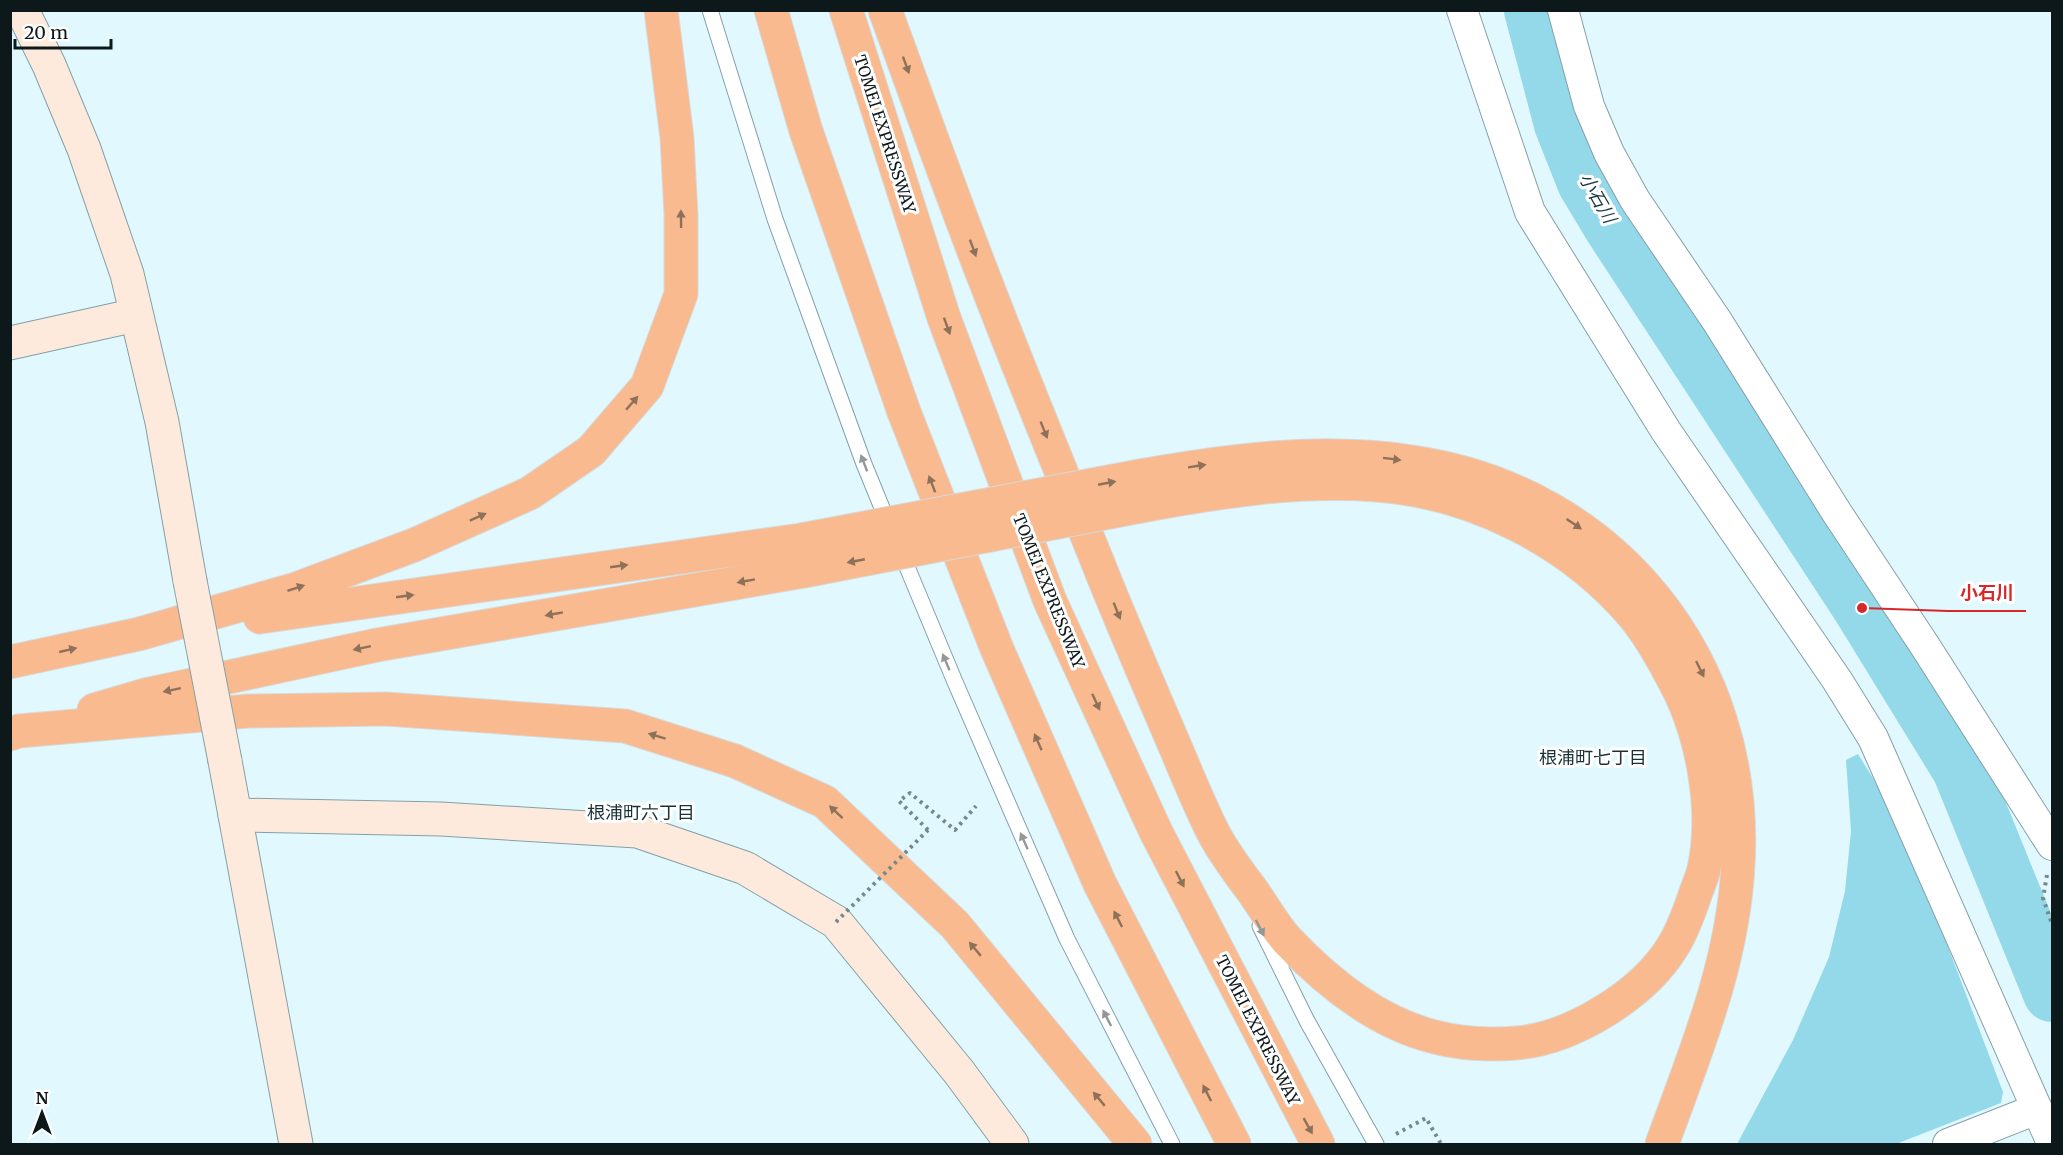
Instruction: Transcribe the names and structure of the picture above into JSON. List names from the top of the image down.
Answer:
{
  "streets": {
    "highway": ["TOMEI EXPRESSWAY"]
  },
  "districts": ["根浦町七丁目", "根浦町六丁目"],
  "water": ["小石川"],
  "places": ["小石川"],
  "scale_bar": "20 m",
  "north": "top"
}
